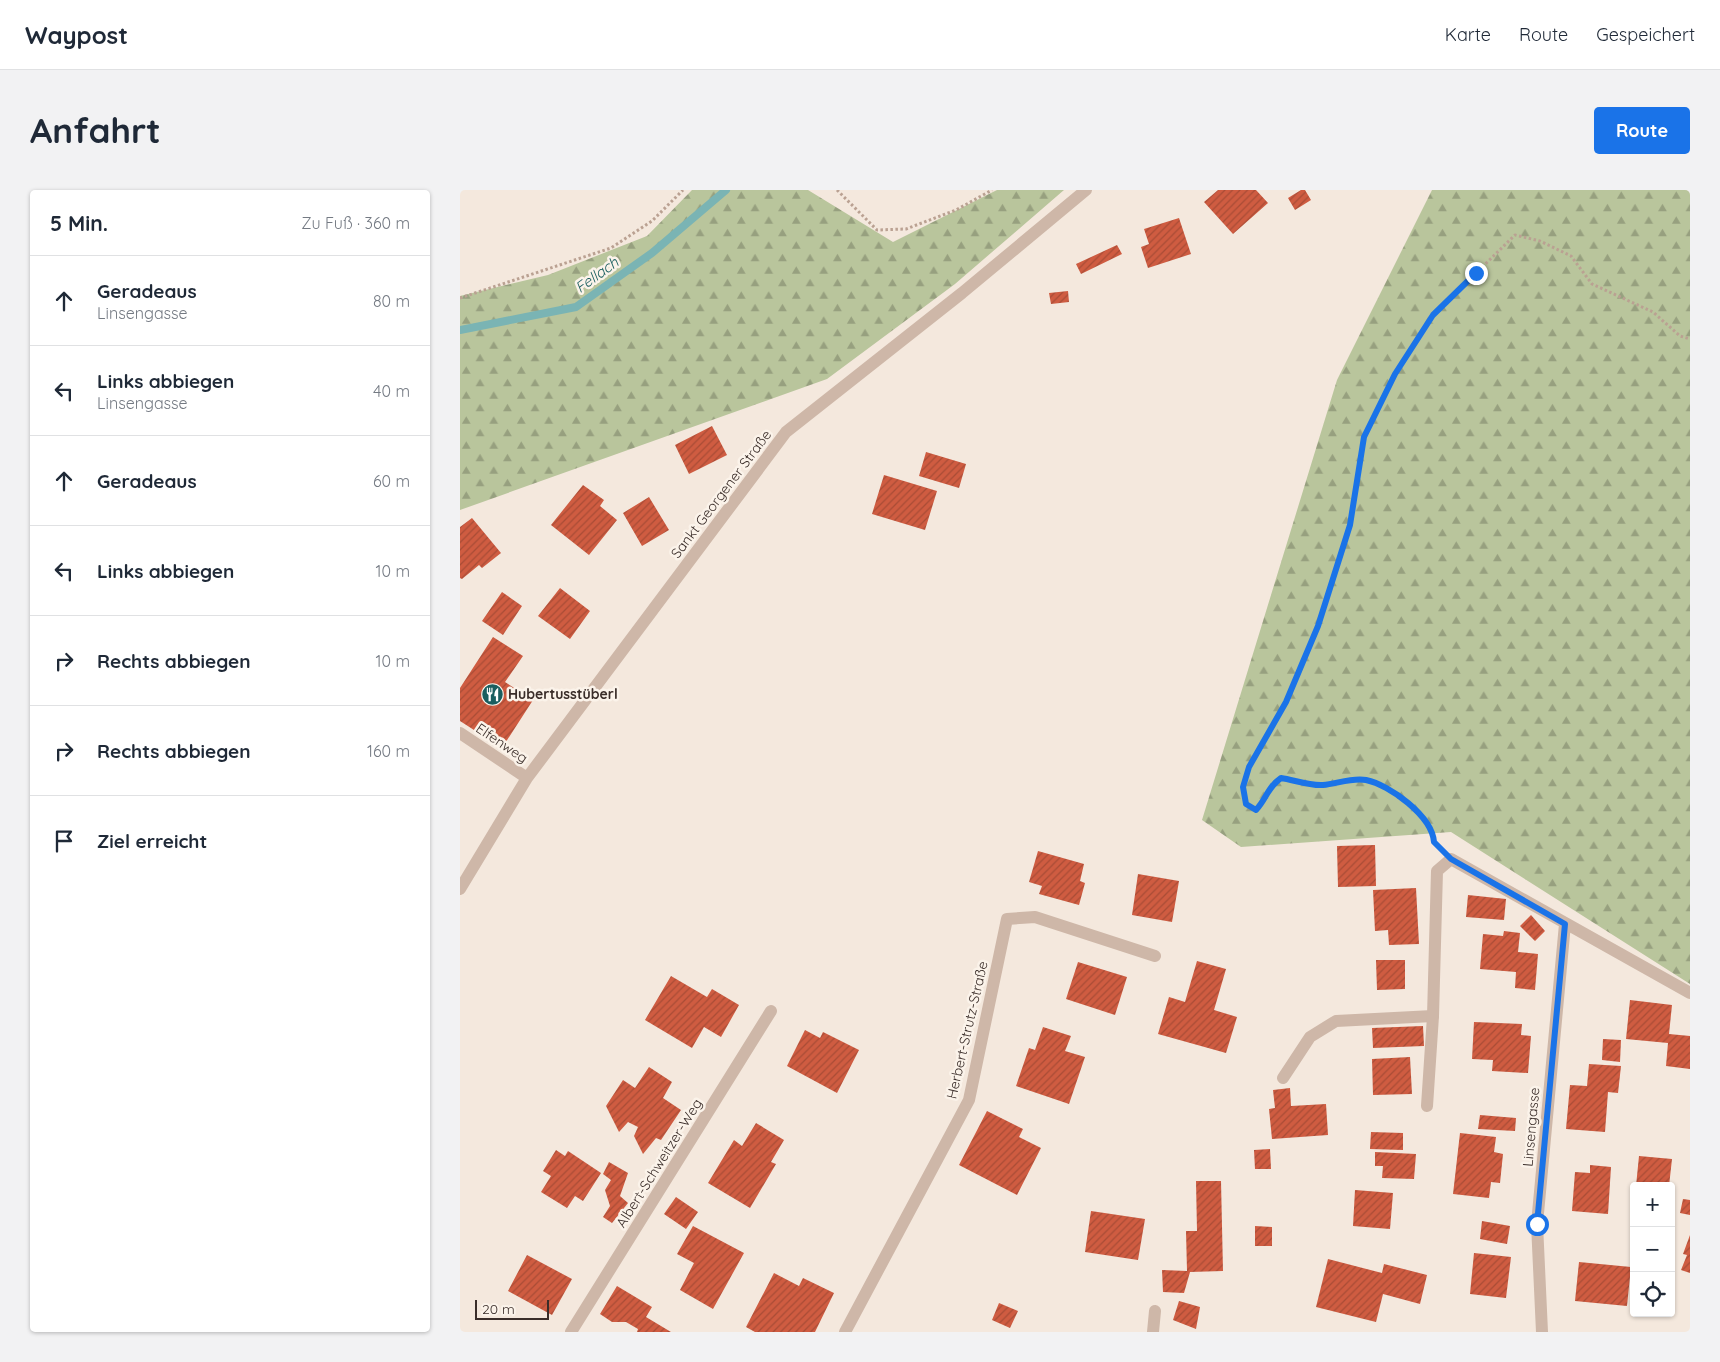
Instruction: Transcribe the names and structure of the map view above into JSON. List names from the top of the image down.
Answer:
{
  "streets": {
    "street": [
      "Sankt Georgener Straße",
      "Elfenweg",
      "Herbert-Strutz-Straße",
      "Linsengasse",
      "Albert-Schweitzer-Weg"
    ]
  },
  "crossings": [
    ["Sankt Georgener Straße", "Elfenweg"]
  ],
  "water": ["Fellach"],
  "places": {
    "restaurant": ["Hubertusstüberl"]
  },
  "scale_bar": "20 m",
  "page": {
    "header": "Waypost",
    "nav": ["Karte", "Route", "Gespeichert"],
    "buttons": "Route",
    "title": "Anfahrt",
    "heading": ["5 Min.", "Zu Fuß · 360 m"],
    "list": [
      ["Geradeaus", "Linsengasse", "80 m"],
      ["Links abbiegen", "Linsengasse", "40 m"],
      ["Geradeaus", "60 m"],
      ["Links abbiegen", "10 m"],
      ["Rechts abbiegen", "10 m"],
      ["Rechts abbiegen", "160 m"],
      "Ziel erreicht"
    ],
    "map_buttons": ["+", "−"],
    "scale": "20 m"
  }
}
